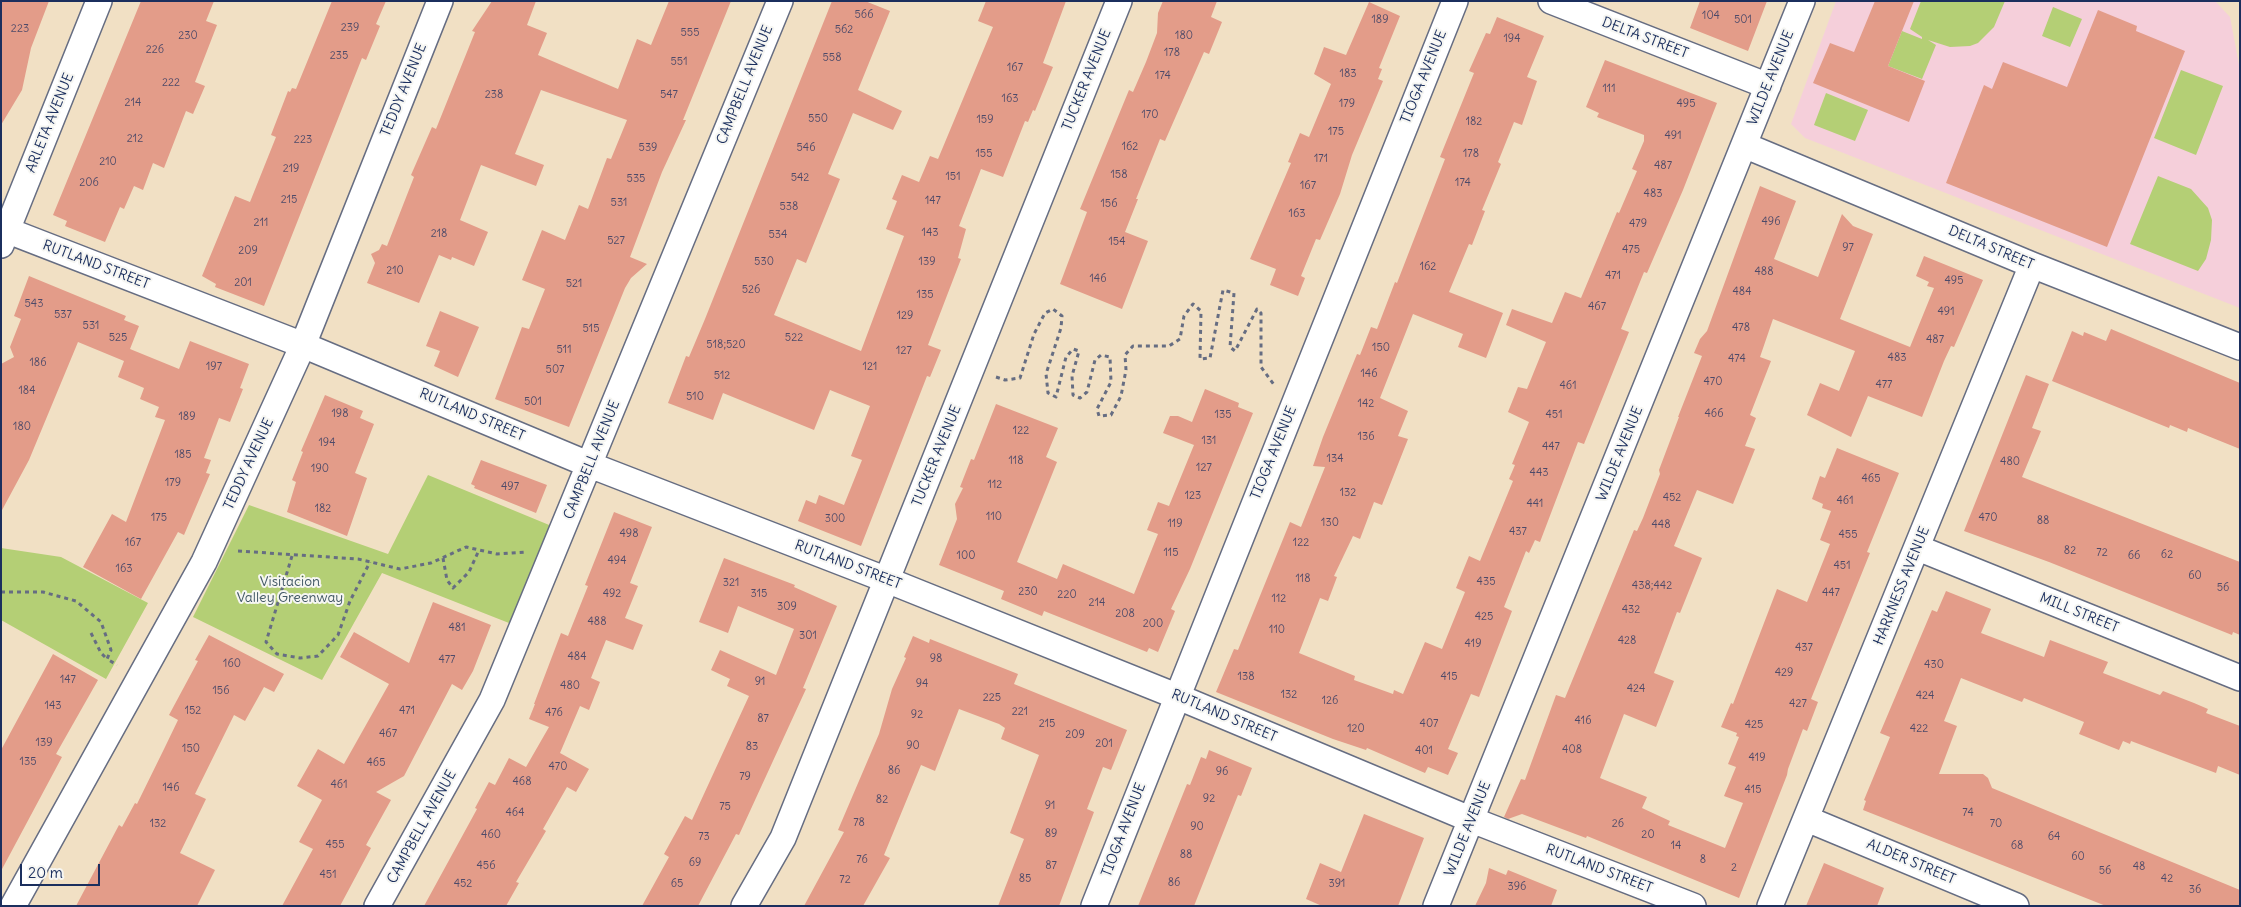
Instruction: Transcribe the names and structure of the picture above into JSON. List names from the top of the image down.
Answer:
{
  "streets": {
    "street": [
      "DELTA STREET",
      "TIOGA AVENUE",
      "WILDE AVENUE",
      "TUCKER AVENUE",
      "CAMPBELL AVENUE",
      "TEDDY AVENUE",
      "ARLETA AVENUE",
      "RUTLAND STREET",
      "HARKNESS AVENUE",
      "MILL STREET",
      "ALDER STREET"
    ]
  },
  "crossings": [
    ["DELTA STREET", "WILDE AVENUE"],
    ["DELTA STREET", "HARKNESS AVENUE"],
    ["TIOGA AVENUE", "RUTLAND STREET"],
    ["WILDE AVENUE", "RUTLAND STREET"],
    ["TUCKER AVENUE", "RUTLAND STREET"],
    ["CAMPBELL AVENUE", "RUTLAND STREET"],
    ["TEDDY AVENUE", "RUTLAND STREET"],
    ["ARLETA AVENUE", "RUTLAND STREET"],
    ["HARKNESS AVENUE", "MILL STREET"],
    ["HARKNESS AVENUE", "ALDER STREET"]
  ],
  "parks": ["Visitacion Valley Greenway"],
  "house_numbers": [
    "566",
    "104",
    "189",
    "501",
    "239",
    "223",
    "562",
    "555",
    "230",
    "180",
    "194",
    "226",
    "178",
    "235",
    "558",
    "551",
    "167",
    "183",
    "174",
    "222",
    "111",
    "238",
    "547",
    "163",
    "214",
    "179",
    "495",
    "170",
    "550",
    "159",
    "182",
    "175",
    "491",
    "212",
    "223",
    "162",
    "539",
    "546",
    "155",
    "178",
    "171",
    "210",
    "487",
    "219",
    "158",
    "151",
    "542",
    "535",
    "206",
    "174",
    "167",
    "483",
    "215",
    "147",
    "531",
    "156",
    "538",
    "163",
    "496",
    "211",
    "479",
    "143",
    "218",
    "534",
    "527",
    "154",
    "97",
    "475",
    "209",
    "530",
    "139",
    "162",
    "210",
    "488",
    "471",
    "146",
    "495",
    "201",
    "521",
    "526",
    "484",
    "135",
    "543",
    "467",
    "491",
    "537",
    "129",
    "531",
    "478",
    "515",
    "525",
    "522",
    "487",
    "518;520",
    "150",
    "511",
    "127",
    "483",
    "474",
    "186",
    "197",
    "121",
    "507",
    "146",
    "512",
    "470",
    "477",
    "461",
    "184",
    "510",
    "501",
    "142",
    "198",
    "466",
    "135",
    "451",
    "189",
    "180",
    "122",
    "136",
    "131",
    "194",
    "447",
    "185",
    "134",
    "118",
    "480",
    "127",
    "190",
    "443",
    "465",
    "179",
    "112",
    "497",
    "132",
    "123",
    "452",
    "461",
    "441",
    "182",
    "110",
    "175",
    "470",
    "300",
    "88",
    "130",
    "119",
    "448",
    "437",
    "498",
    "455",
    "167",
    "122",
    "82",
    "115",
    "72",
    "62",
    "100",
    "66",
    "494",
    "451",
    "163",
    "60",
    "118",
    "435",
    "321",
    "438;442",
    "56",
    "230",
    "447",
    "492",
    "315",
    "220",
    "112",
    "214",
    "309",
    "432",
    "208",
    "425",
    "488",
    "200",
    "481",
    "110",
    "301",
    "428",
    "419",
    "437",
    "484",
    "98",
    "477",
    "160",
    "430",
    "429",
    "138",
    "415",
    "147",
    "91",
    "94",
    "480",
    "424",
    "156",
    "132",
    "424",
    "225",
    "126",
    "427",
    "143",
    "152",
    "471",
    "221",
    "476",
    "92",
    "87",
    "416",
    "215",
    "407",
    "425",
    "120",
    "422",
    "467",
    "209",
    "139",
    "201",
    "90",
    "83",
    "150",
    "408",
    "401",
    "419",
    "135",
    "465",
    "470",
    "86",
    "96",
    "79",
    "468",
    "461",
    "146",
    "415",
    "92",
    "82",
    "91",
    "75",
    "464",
    "74",
    "78",
    "132",
    "26",
    "70",
    "90",
    "89",
    "460",
    "20",
    "73",
    "64",
    "455",
    "14",
    "68",
    "88",
    "60",
    "76",
    "8",
    "69",
    "456",
    "87",
    "48",
    "2",
    "56",
    "451",
    "85",
    "42",
    "72",
    "86",
    "452",
    "65",
    "391",
    "396",
    "36"
  ],
  "scale_bar": "20 m"
}
